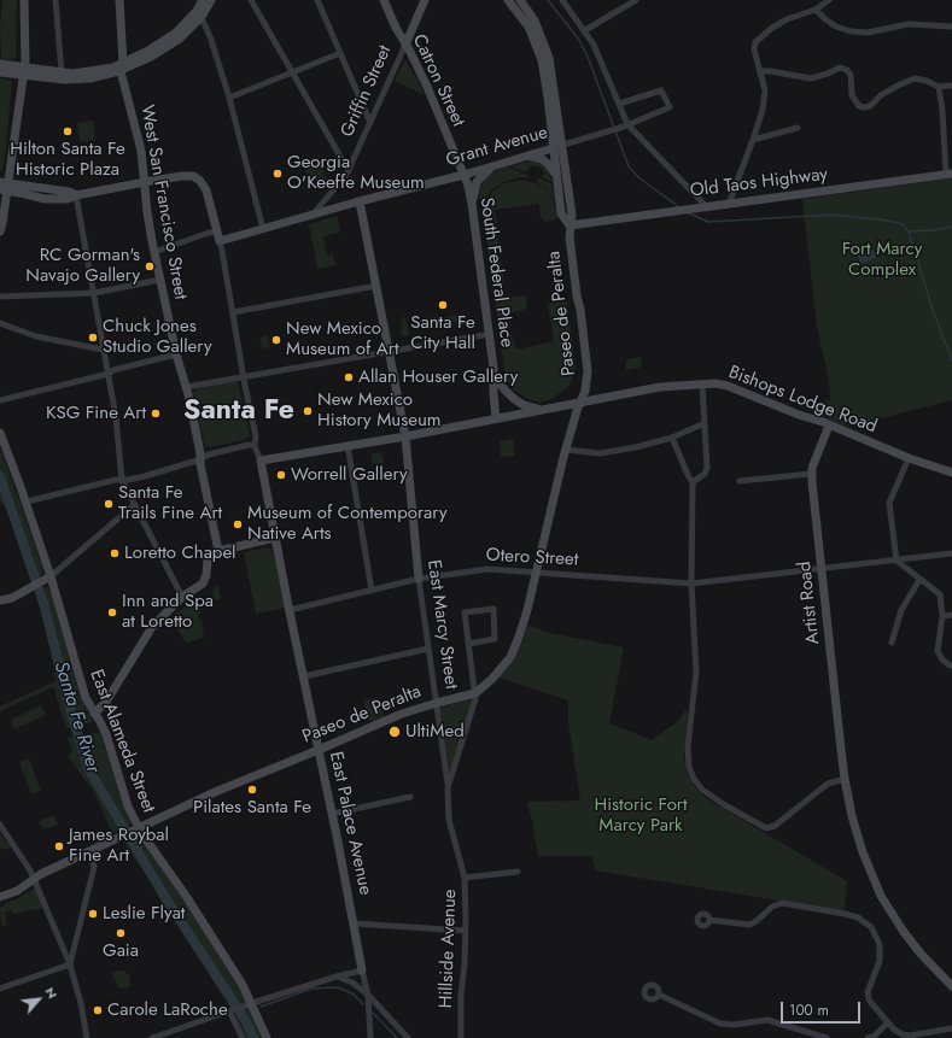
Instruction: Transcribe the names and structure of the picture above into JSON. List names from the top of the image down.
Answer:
{
  "streets": {
    "street": [
      "Catron Street",
      "Griffin Street",
      "Grant Avenue",
      "Old Taos Highway",
      "West San Francisco Street",
      "South Federal Place",
      "Paseo de Peralta",
      "Bishops Lodge Road",
      "Otero Street",
      "Artist Road",
      "East Marcy Street",
      "East Alameda Street",
      "East Palace Avenue",
      "Hillside Avenue"
    ]
  },
  "crossings": [
    ["Catron Street", "Griffin Street"],
    ["Catron Street", "Grant Avenue"],
    ["Catron Street", "South Federal Place"],
    ["Griffin Street", "Grant Avenue"],
    ["Grant Avenue", "South Federal Place"],
    ["Grant Avenue", "Paseo de Peralta"],
    ["Grant Avenue", "East Marcy Street"],
    ["Grant Avenue", "East Palace Avenue"],
    ["Old Taos Highway", "Paseo de Peralta"],
    ["South Federal Place", "Bishops Lodge Road"],
    ["Paseo de Peralta", "Bishops Lodge Road"],
    ["Paseo de Peralta", "Otero Street"],
    ["Paseo de Peralta", "East Marcy Street"],
    ["Paseo de Peralta", "East Alameda Street"],
    ["Paseo de Peralta", "East Palace Avenue"],
    ["Paseo de Peralta", "Hillside Avenue"],
    ["Bishops Lodge Road", "Artist Road"],
    ["Bishops Lodge Road", "East Marcy Street"],
    ["Bishops Lodge Road", "East Palace Avenue"],
    ["Otero Street", "Artist Road"],
    ["Otero Street", "East Marcy Street"],
    ["Otero Street", "East Palace Avenue"],
    ["East Marcy Street", "Hillside Avenue"]
  ],
  "districts": ["Santa Fe"],
  "water": ["Santa Fe River"],
  "parks": ["Fort Marcy Complex", "Historic Fort Marcy Park"],
  "places": [
    "Hilton Santa Fe Historic Plaza",
    "Georgia O'Keeffe Museum",
    "RC Gorman's Navajo Gallery",
    "Santa Fe City Hall",
    "Chuck Jones Studio Gallery",
    "New Mexico Museum of Art",
    "Allan Houser Gallery",
    "New Mexico History Museum",
    "KSG Fine Art",
    "Worrell Gallery",
    "Santa Fe Trails Fine Art",
    "Museum of Contemporary Native Arts",
    "Loretto Chapel",
    "Inn and Spa at Loretto",
    "UltiMed",
    "Pilates Santa Fe",
    "James Roybal Fine Art",
    "Leslie Flyat",
    "Gaia",
    "Carole LaRoche"
  ],
  "scale_bar": "100 m",
  "north": "top right"
}
